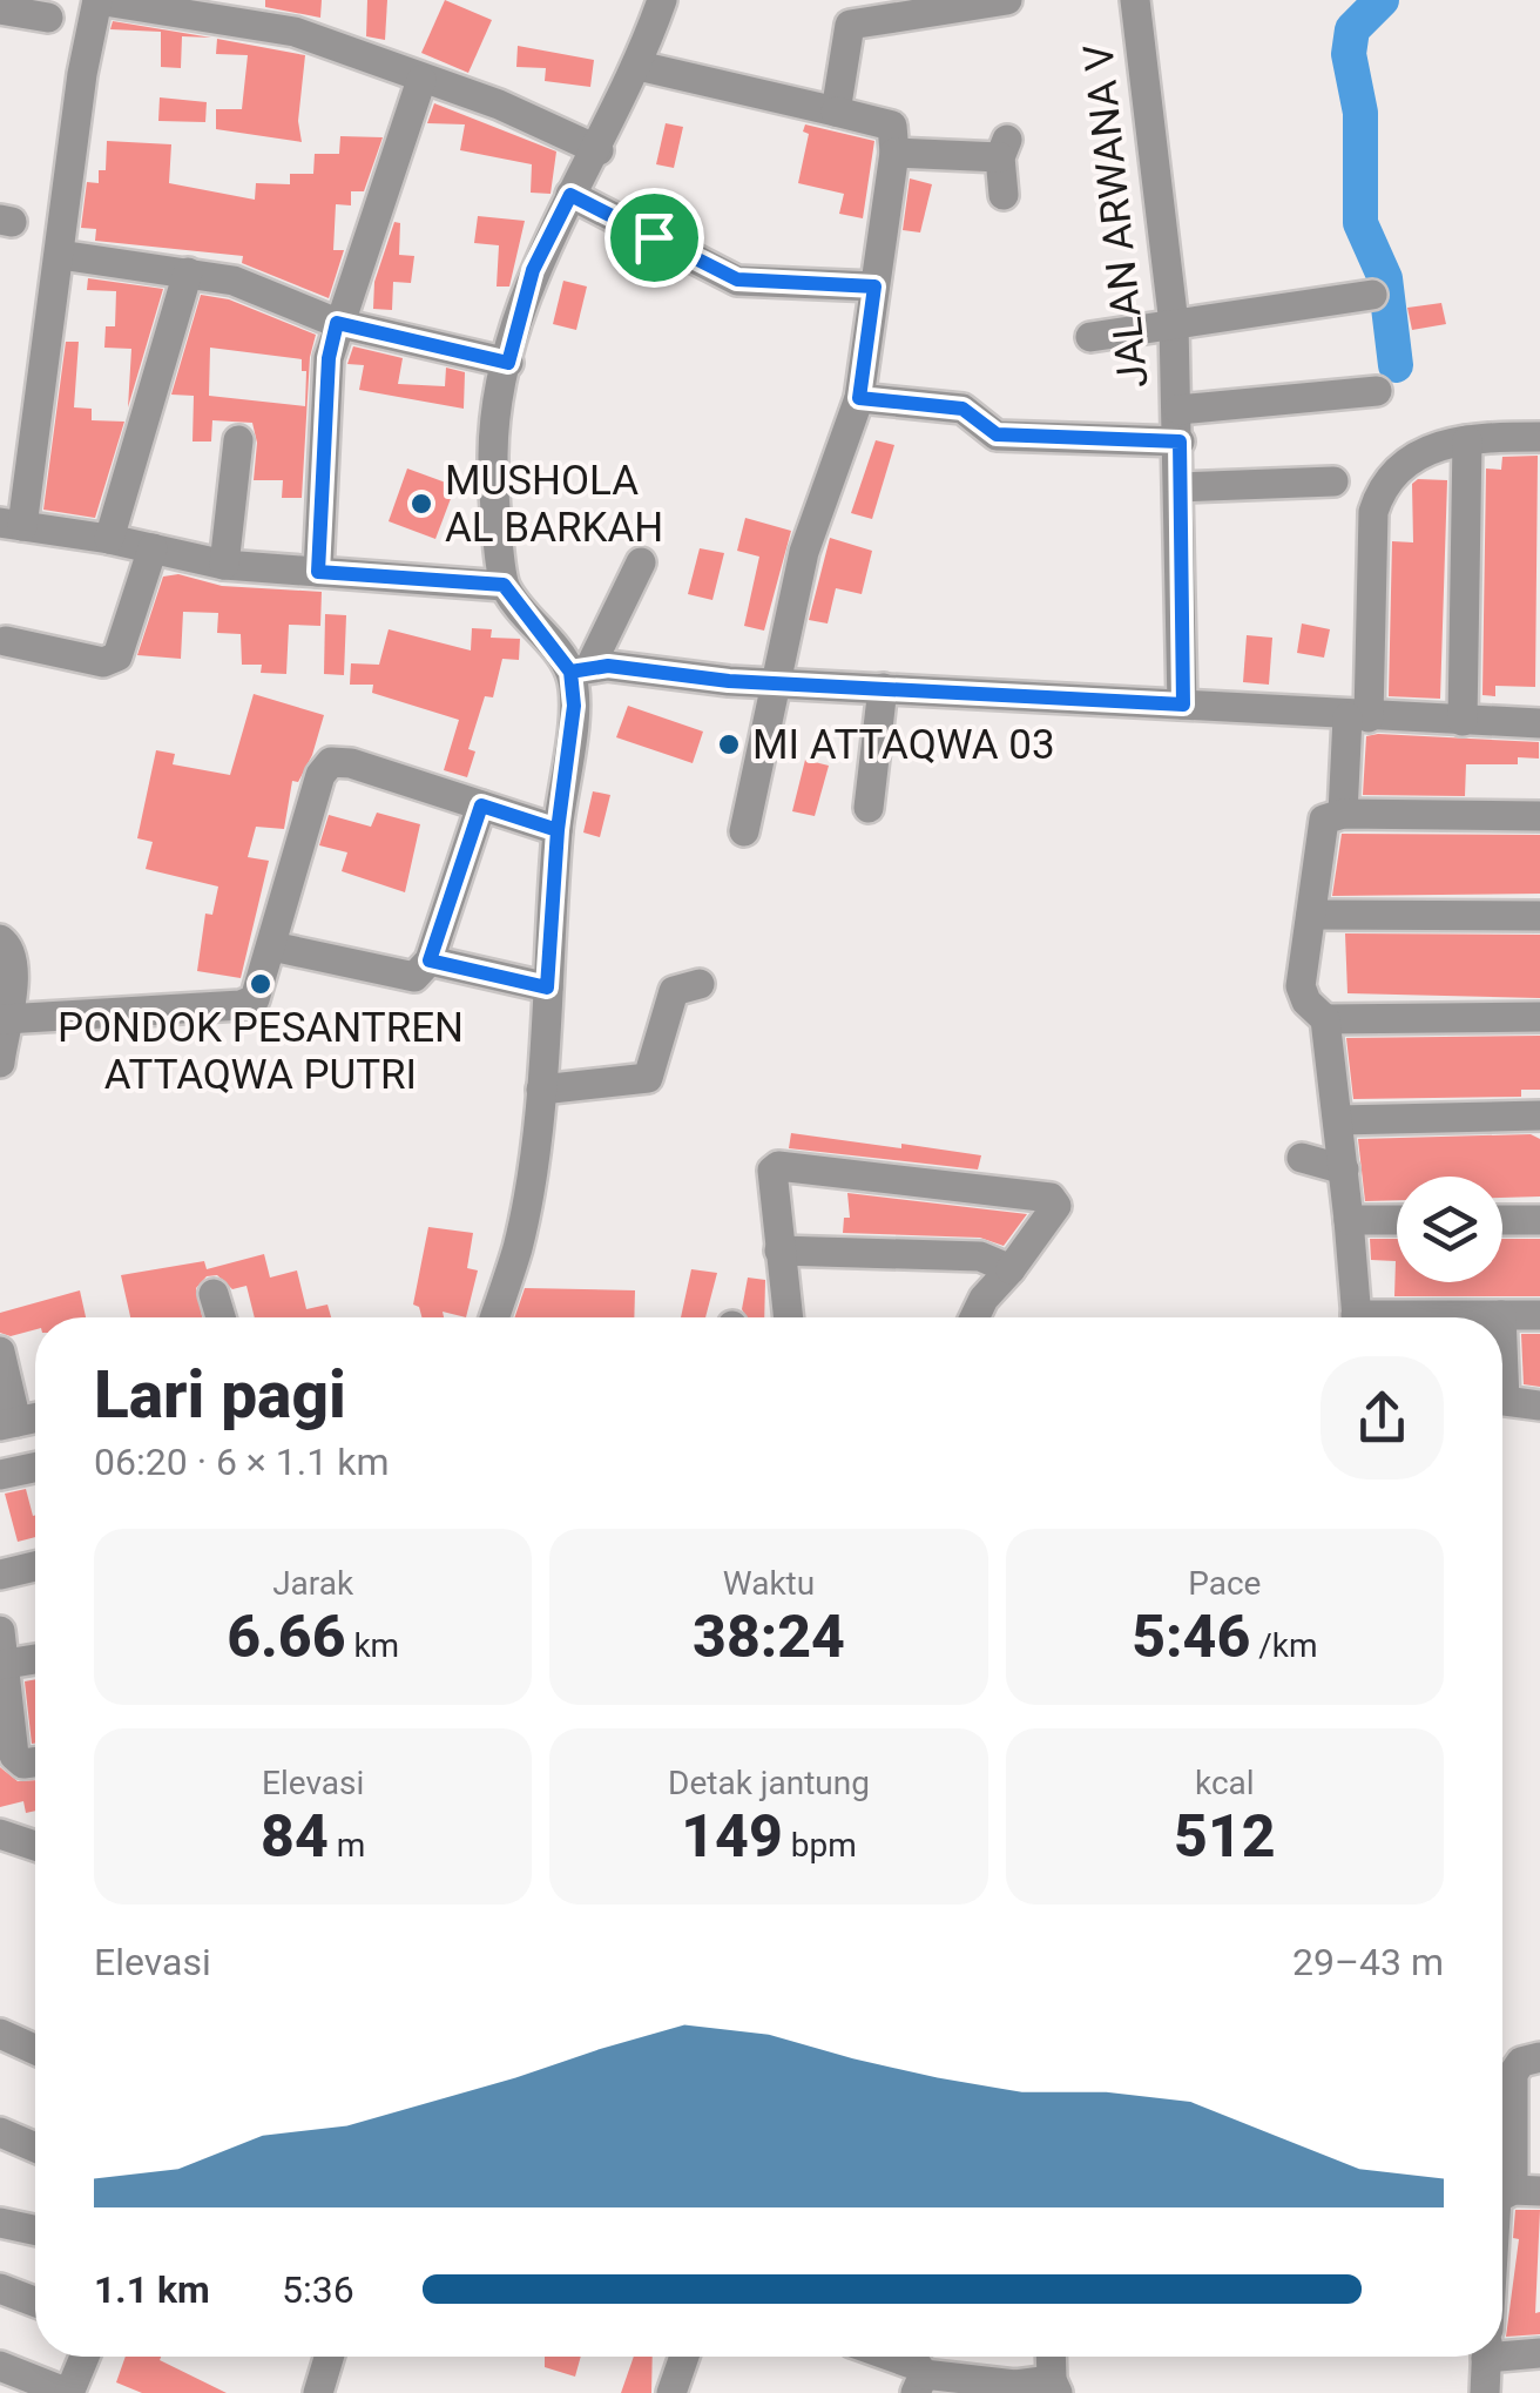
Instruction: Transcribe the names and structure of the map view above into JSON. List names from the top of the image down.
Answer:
{
  "streets": {
    "street": ["JALAN ARWANA V"]
  },
  "places": ["MUSHOLA AL BARKAH", "MI ATTAQWA 03", "PONDOK PESANTREN ATTAQWA PUTRI"],
  "page": {
    "heading": ["Lari pagi", "06:20 · 6 × 1.1 km"],
    "stats": [
      ["Jarak", "6.66 km"],
      ["Waktu", "38:24"],
      ["Pace", "5:46 /km"],
      ["Elevasi", "84 m"],
      ["Detak jantung", "149 bpm"],
      ["kcal", "512"]
    ],
    "chart": ["Elevasi", "29–43 m"],
    "list": [
      {
        "name": "1.1 km",
        "note": "5:36"
      }
    ]
  }
}
